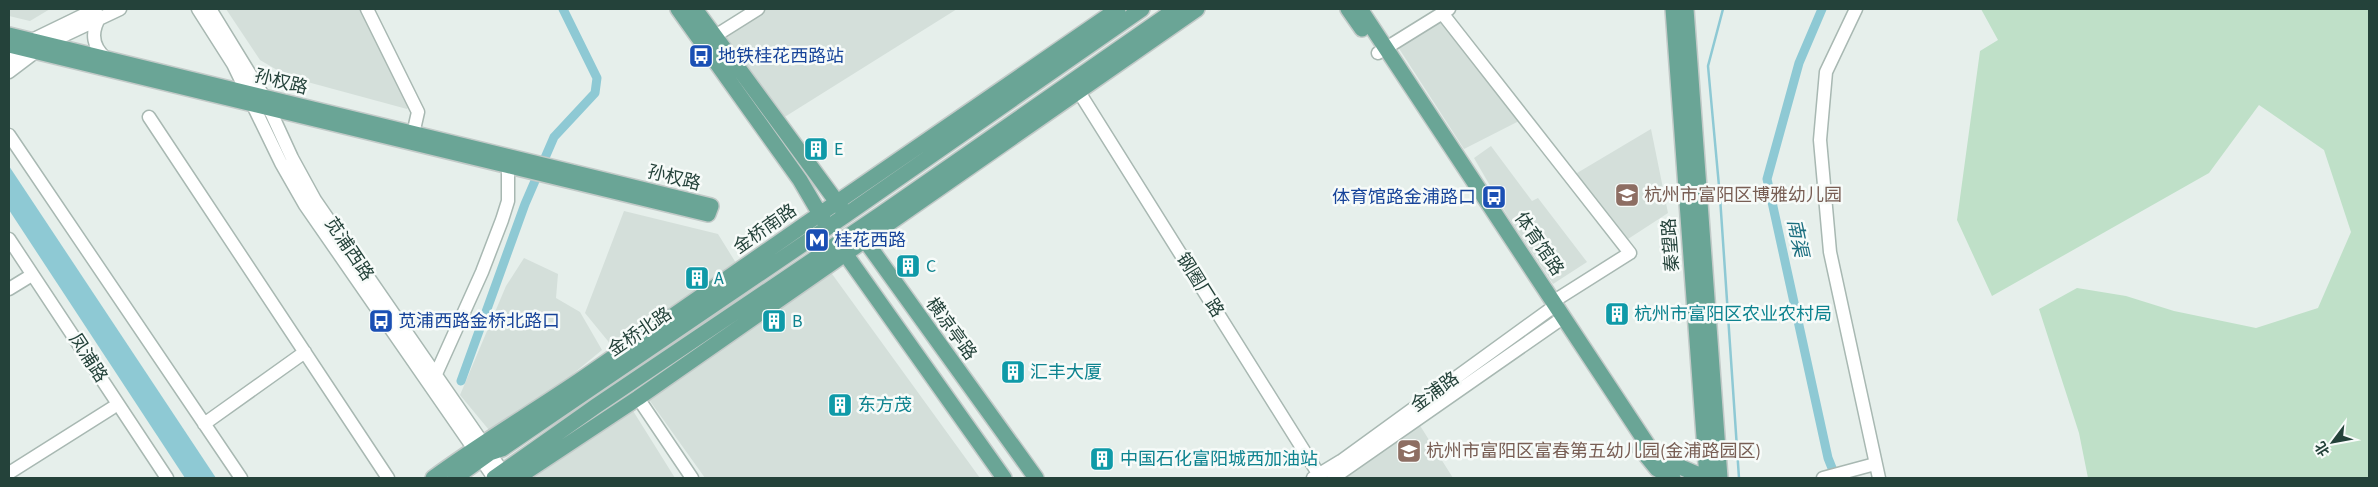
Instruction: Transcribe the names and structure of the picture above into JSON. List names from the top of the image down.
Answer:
{
  "streets": {
    "main road": [
      "孙权路",
      "金桥南路",
      "体育馆路",
      "秦望路",
      "横凉亭路",
      "金桥北路"
    ],
    "street": [
      "苋浦西路",
      "钢圈厂路",
      "凤浦路",
      "金浦路"
    ]
  },
  "crossings": [
    ["孙权路", "苋浦西路"],
    ["金桥南路", "苋浦西路"],
    ["金桥南路", "横凉亭路"],
    ["金桥南路", "金桥北路"],
    ["体育馆路", "秦望路"],
    ["体育馆路", "金浦路"],
    ["苋浦西路", "金桥北路"],
    ["钢圈厂路", "金浦路"],
    ["横凉亭路", "金桥北路"]
  ],
  "water": ["南渠"],
  "places": {
    "bus stop": ["地铁桂花西路站", "体育馆路金浦路口", "苋浦西路金桥北路口"],
    "building": [
      "E",
      "C",
      "A",
      "杭州市富阳区农业农村局",
      "B",
      "汇丰大厦",
      "东方茂",
      "中国石化富阳城西加油站"
    ],
    "school or university": ["杭州市富阳区博雅幼儿园", "杭州市富阳区富春第五幼儿园(金浦路园区)"],
    "metro station": ["桂花西路"]
  },
  "north": "bottom left"
}
